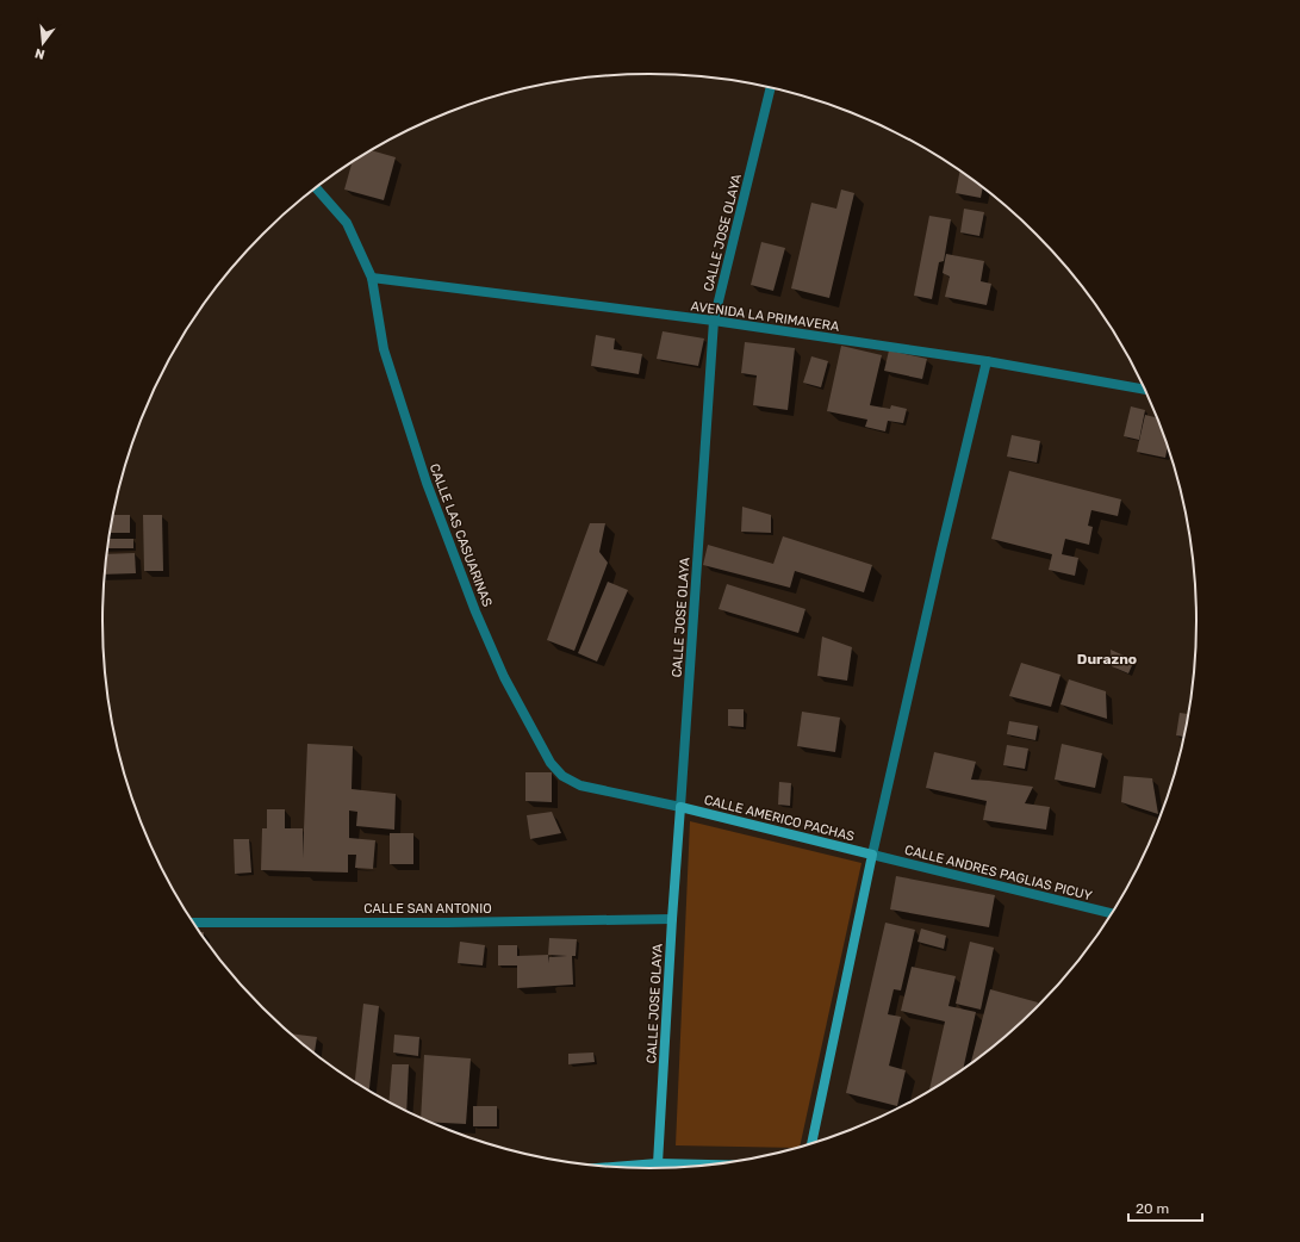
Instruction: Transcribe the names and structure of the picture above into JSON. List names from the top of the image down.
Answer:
{
  "streets": {
    "main road": ["CALLE JOSE OLAYA", "CALLE AMERICO PACHAS"],
    "street": [
      "AVENIDA LA PRIMAVERA",
      "CALLE LAS CASUARINAS",
      "CALLE ANDRES PAGLIAS PICUY",
      "CALLE SAN ANTONIO"
    ]
  },
  "crossings": [
    ["CALLE JOSE OLAYA", "AVENIDA LA PRIMAVERA"],
    ["CALLE JOSE OLAYA", "CALLE LAS CASUARINAS"],
    ["CALLE JOSE OLAYA", "CALLE AMERICO PACHAS"],
    ["CALLE JOSE OLAYA", "CALLE SAN ANTONIO"],
    ["AVENIDA LA PRIMAVERA", "CALLE LAS CASUARINAS"],
    ["CALLE LAS CASUARINAS", "CALLE AMERICO PACHAS"],
    ["CALLE AMERICO PACHAS", "CALLE ANDRES PAGLIAS PICUY"]
  ],
  "districts": ["Durazno"],
  "scale_bar": "20 m",
  "north": "bottom"
}
